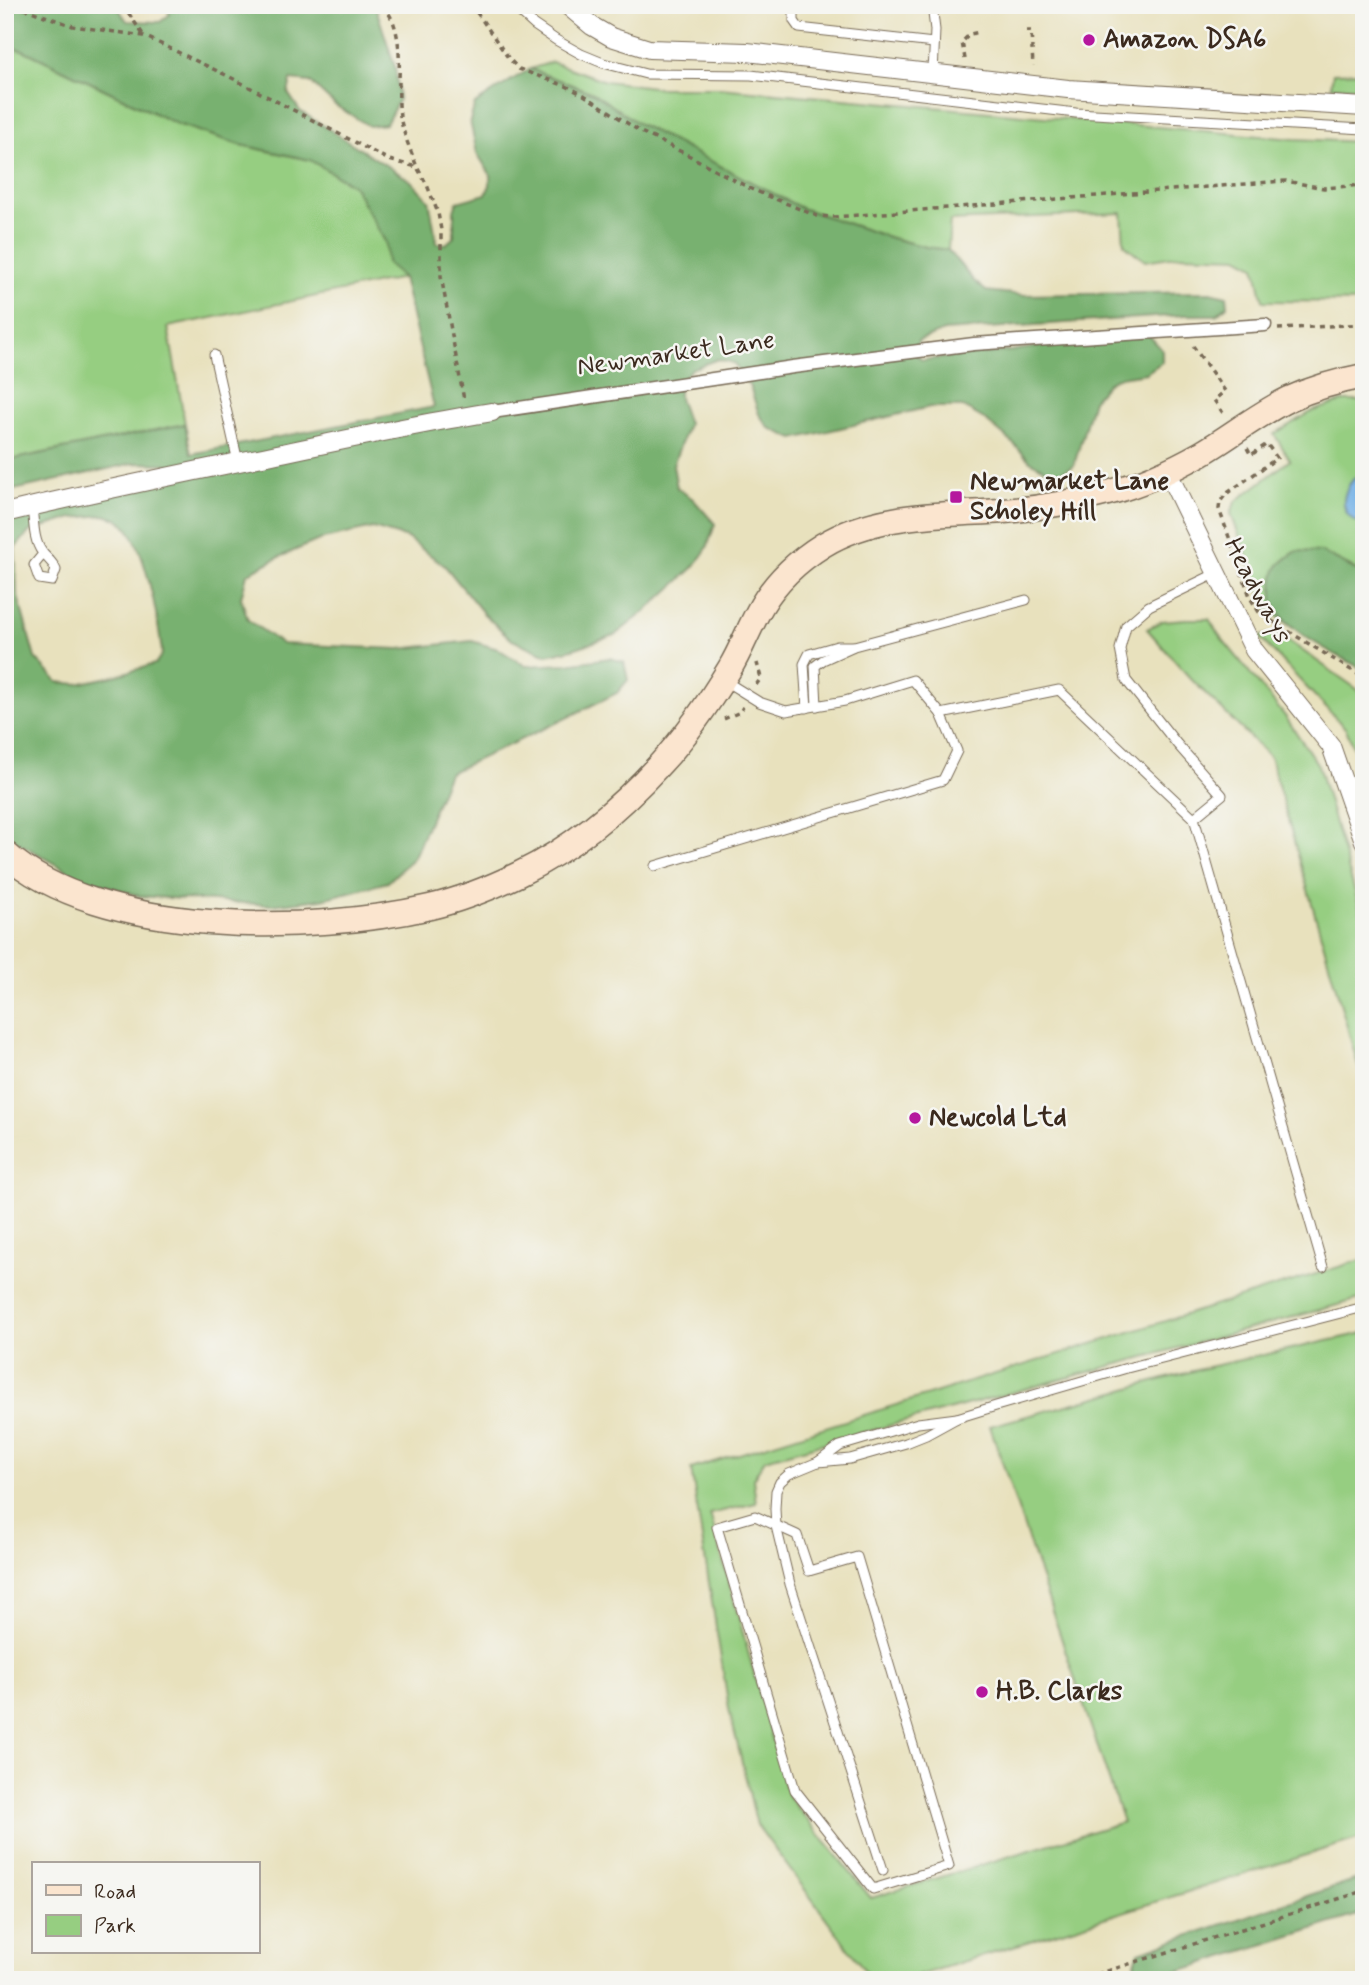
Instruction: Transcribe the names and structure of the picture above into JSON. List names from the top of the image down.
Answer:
{
  "streets": {
    "street": ["Newmarket Lane", "Headways"]
  },
  "places": {
    "other": ["Amazon DSA6", "Newcold Ltd", "H.B. Clarks"],
    "transit": ["Newmarket Lane Scholey Hill"]
  },
  "legend": ["Road", "Park"]
}
